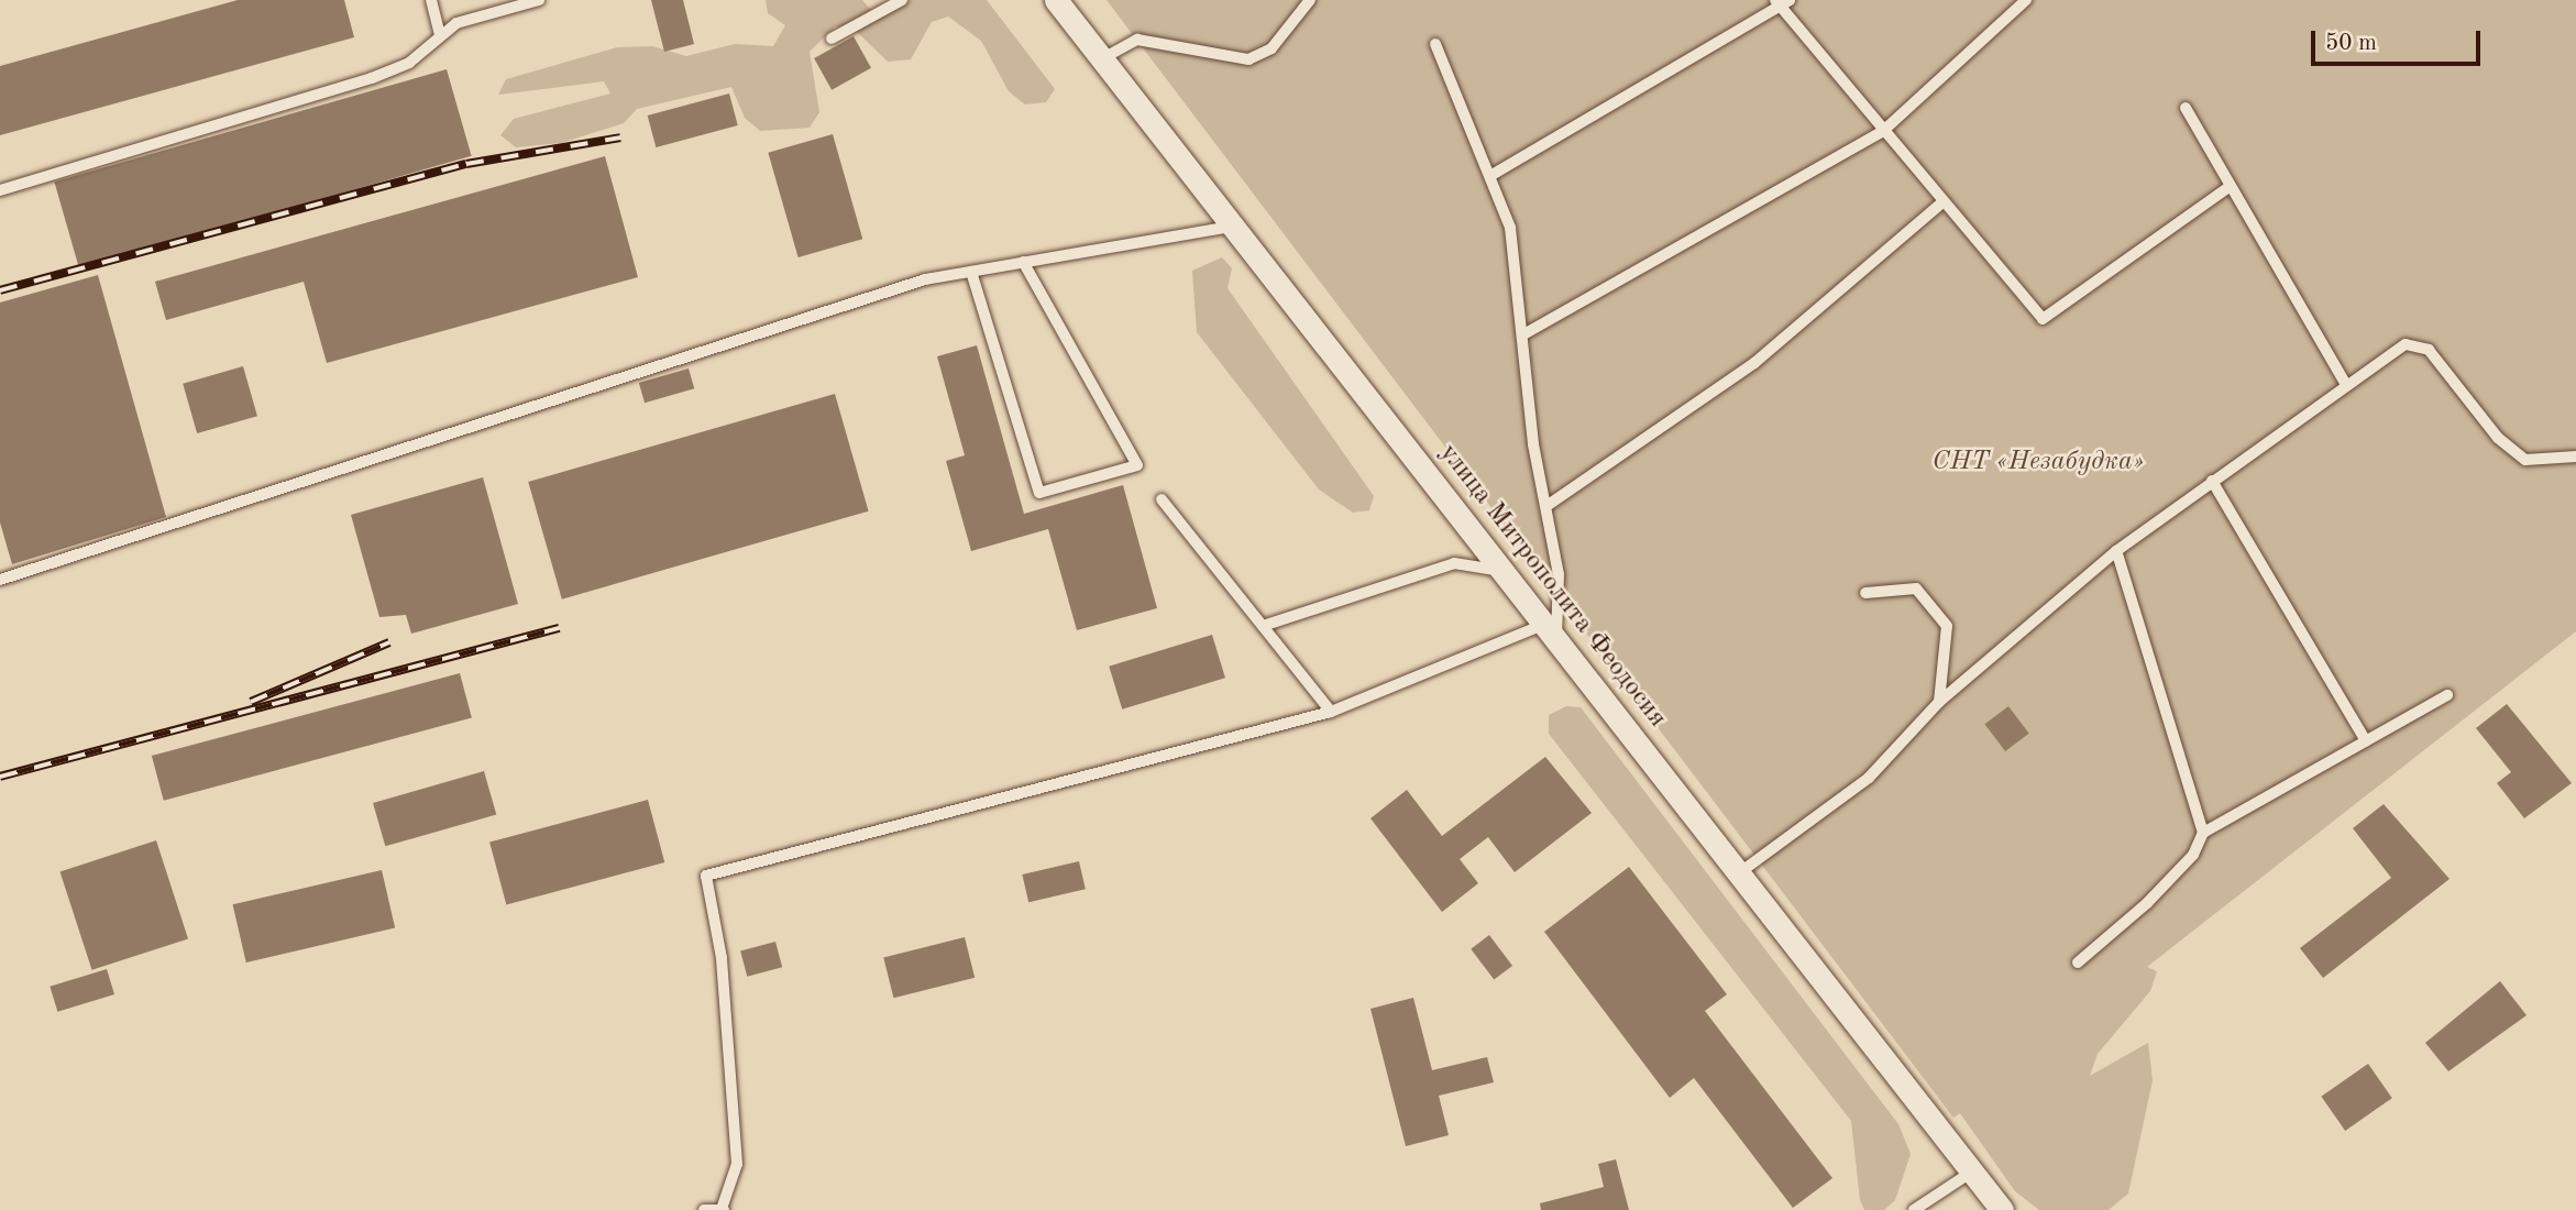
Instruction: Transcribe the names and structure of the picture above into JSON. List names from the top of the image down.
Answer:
{
  "streets": {
    "street": ["улица Митрополита Феодосия"]
  },
  "parks": ["СНТ «Незабудка»"],
  "scale_bar": "50 m"
}
